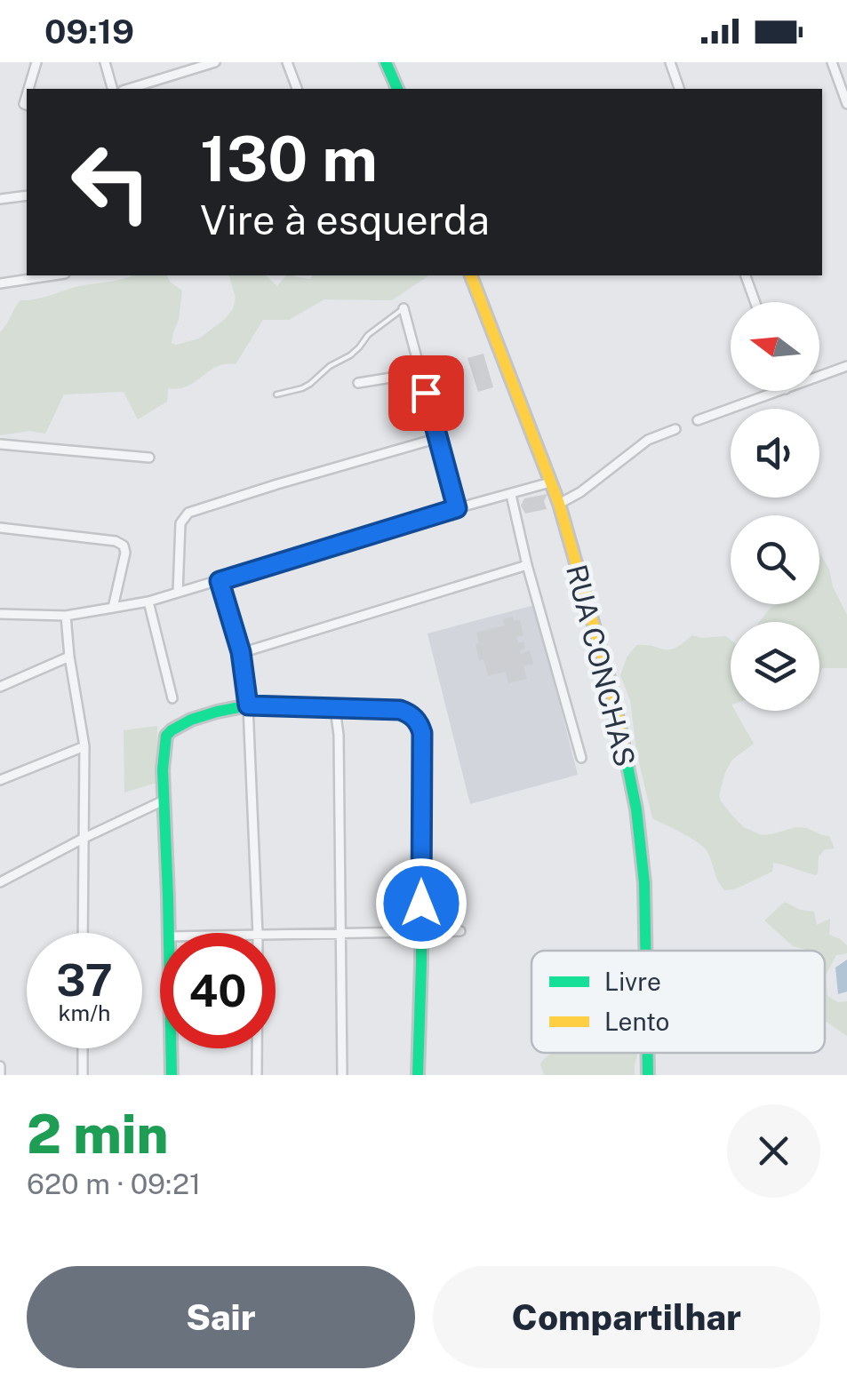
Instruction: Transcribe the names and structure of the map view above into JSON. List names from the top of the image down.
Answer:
{
  "streets": {
    "street": ["RUA CONCHAS"]
  },
  "legend": ["Livre", "Lento"],
  "north": "left",
  "page": {
    "status": "09:19",
    "turn": ["130 m", "Vire à esquerda"],
    "speed": "37 km/h",
    "limit": "40",
    "heading": ["2 min", "620 m · 09:21"],
    "buttons": ["Sair", "Compartilhar"]
  }
}
